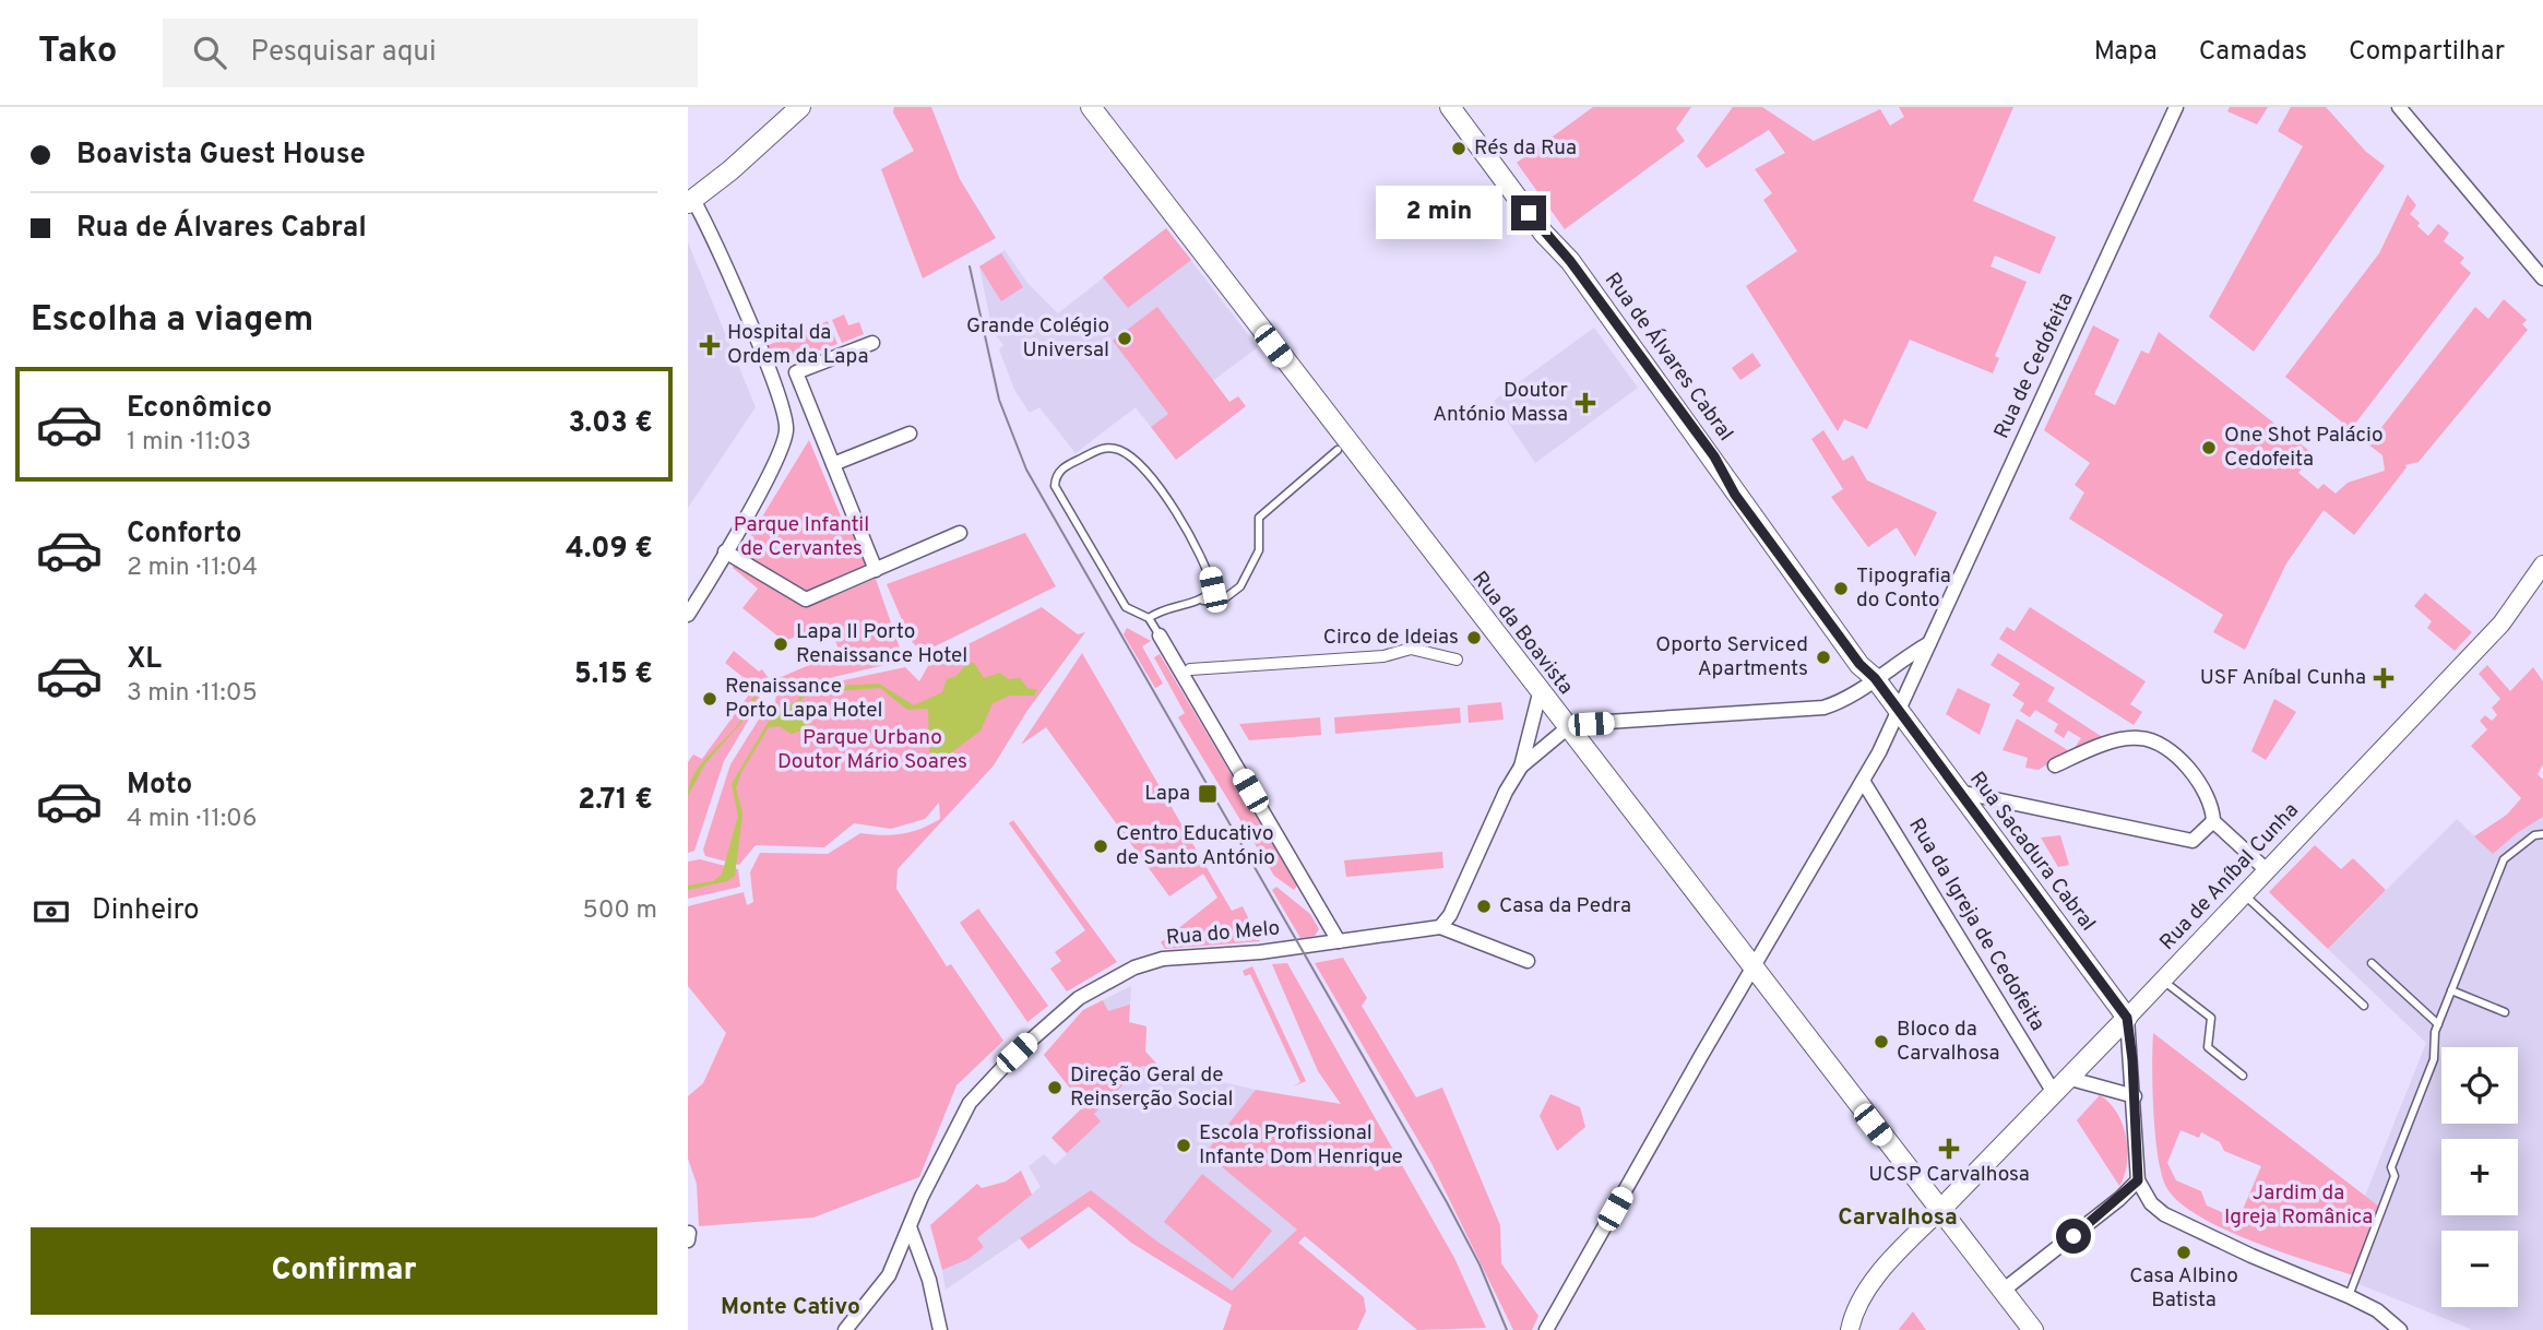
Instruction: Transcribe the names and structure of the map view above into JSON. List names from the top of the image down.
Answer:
{
  "streets": {
    "main road": [
      "Rua de Álvares Cabral",
      "Rua da Boavista",
      "Rua Sacadura Cabral",
      "Rua de Aníbal Cunha"
    ],
    "street": ["Rua de Cedofeita", "Rua da Igreja de Cedofeita", "Rua do Melo"]
  },
  "crossings": [
    ["Rua de Álvares Cabral", "Rua de Cedofeita"],
    ["Rua de Álvares Cabral", "Rua Sacadura Cabral"],
    ["Rua de Cedofeita", "Rua da Boavista"],
    ["Rua de Cedofeita", "Rua Sacadura Cabral"],
    ["Rua de Cedofeita", "Rua da Igreja de Cedofeita"],
    ["Rua da Boavista", "Rua de Aníbal Cunha"],
    ["Rua Sacadura Cabral", "Rua de Aníbal Cunha"],
    ["Rua de Aníbal Cunha", "Rua da Igreja de Cedofeita"]
  ],
  "districts": ["Carvalhosa", "Monte Cativo"],
  "parks": ["Parque Infantil de Cervantes", "Parque Urbano Doutor Mário Soares", "Jardim da Igreja Românica"],
  "places": {
    "other": [
      "Rés da Rua",
      "Grande Colégio Universal",
      "One Shot Palácio Cedofeita",
      "Tipografia do Conto",
      "Circo de Ideias",
      "Lapa II Porto Renaissance Hotel",
      "Oporto Serviced Apartments",
      "Renaissance Porto Lapa Hotel",
      "Centro Educativo de Santo António",
      "Casa da Pedra",
      "Bloco da Carvalhosa",
      "Direção Geral de Reinserção Social",
      "Escola Profissional Infante Dom Henrique",
      "Casa Albino Batista"
    ],
    "health": [
      "Hospital da Ordem da Lapa",
      "Doutor António Massa",
      "USF Aníbal Cunha",
      "UCSP Carvalhosa"
    ],
    "transit": ["Lapa"]
  },
  "page": {
    "header": "Tako",
    "search": "Pesquisar aqui",
    "nav": ["Mapa", "Camadas", "Compartilhar"],
    "banner": ["Boavista Guest House", "Rua de Álvares Cabral"],
    "bubble": "2 min",
    "heading": "Escolha a viagem",
    "list": [
      {
        "name": "Econômico",
        "note": "1 min · 11:03",
        "value": "3.03 €"
      },
      {
        "name": "Conforto",
        "note": "2 min · 11:04",
        "value": "4.09 €"
      },
      {
        "name": "XL",
        "note": "3 min · 11:05",
        "value": "5.15 €"
      },
      {
        "name": "Moto",
        "note": "4 min · 11:06",
        "value": "2.71 €"
      }
    ],
    "pay": ["Dinheiro", "500 m"],
    "map_buttons": ["+", "−"],
    "buttons": "Confirmar"
  }
}
